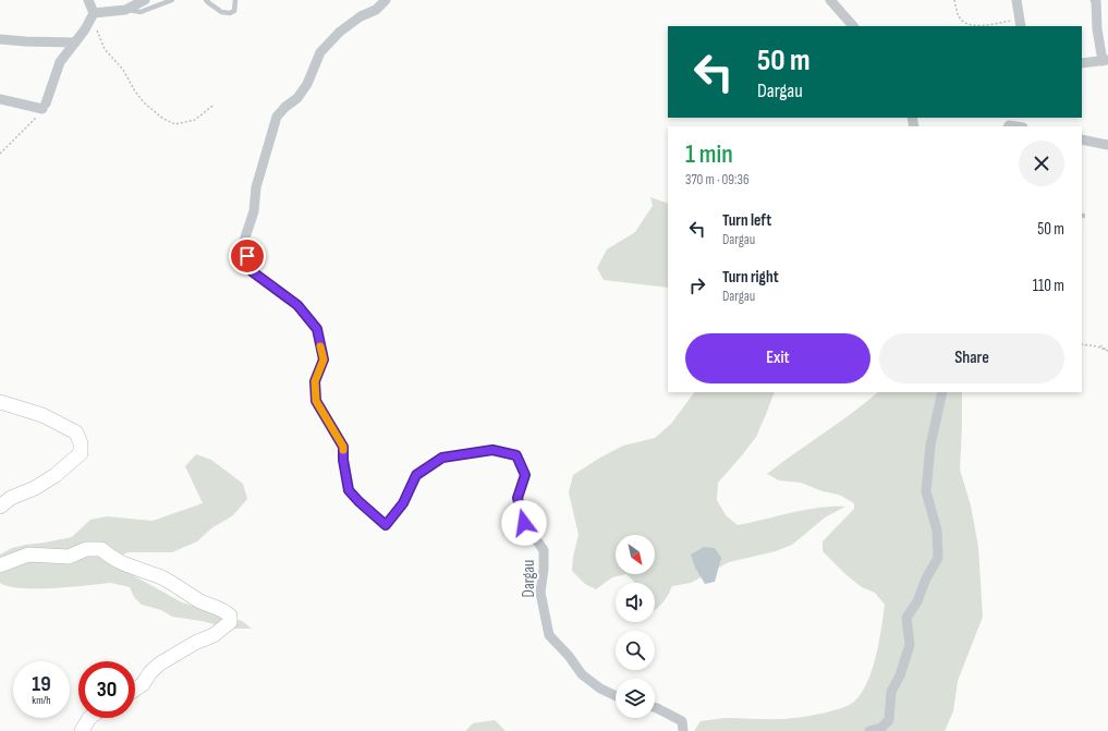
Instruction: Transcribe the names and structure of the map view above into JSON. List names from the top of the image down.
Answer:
{
  "streets": {
    "street": ["Dargau"]
  },
  "north": "bottom right",
  "page": {
    "turn": ["50 m", "Dargau"],
    "heading": ["1 min", "370 m · 09:36"],
    "list": [
      {
        "name": "Turn left",
        "note": "Dargau",
        "value": "50 m"
      },
      {
        "name": "Turn right",
        "note": "Dargau",
        "value": "110 m"
      }
    ],
    "buttons": ["Exit", "Share"],
    "speed": "19 km/h",
    "limit": "30"
  }
}
